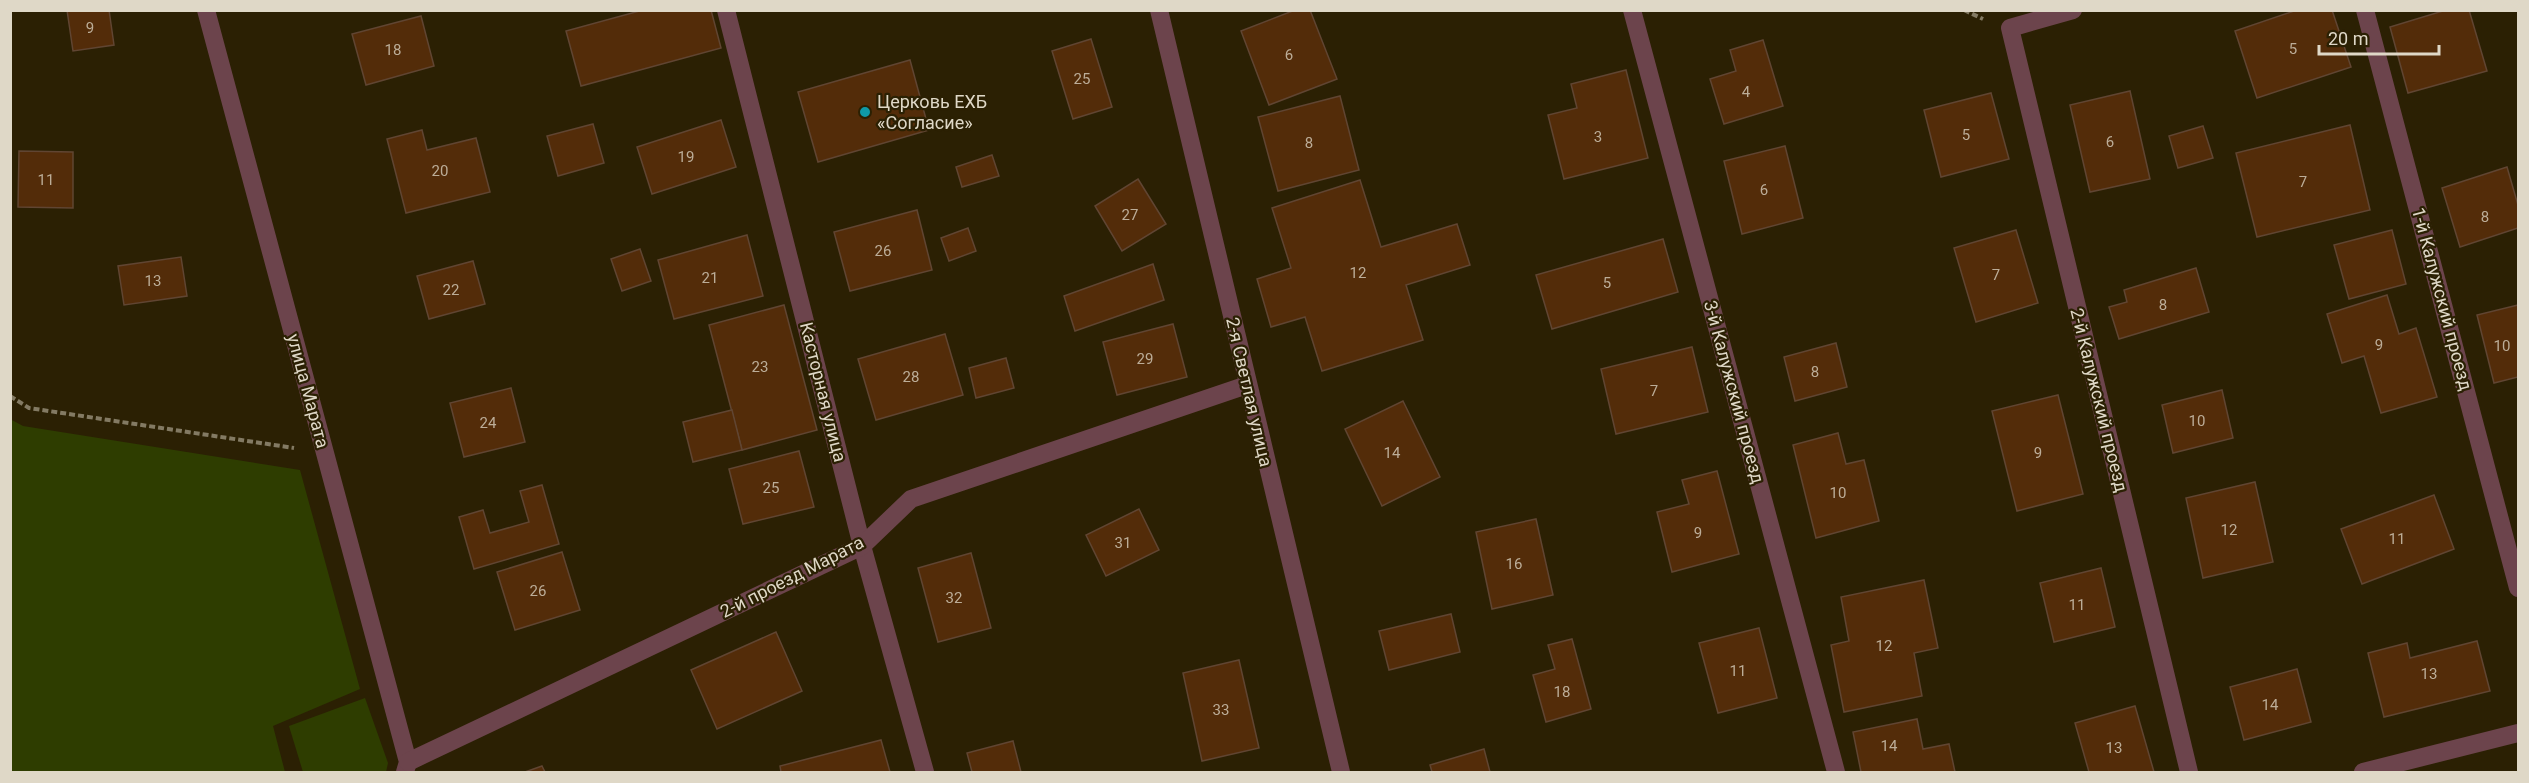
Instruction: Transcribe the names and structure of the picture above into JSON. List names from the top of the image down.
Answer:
{
  "streets": {
    "street": [
      "1-й Калужский проезд",
      "улица Марата",
      "Касторная улица",
      "2-я Светлая улица",
      "3-й Калужский проезд",
      "2-й Калужский проезд",
      "2-й проезд Марата"
    ]
  },
  "crossings": [
    ["улица Марата", "2-й проезд Марата"],
    ["Касторная улица", "2-й проезд Марата"],
    ["2-я Светлая улица", "2-й проезд Марата"]
  ],
  "places": ["Церковь ЕХБ «Согласие»"],
  "house_numbers": [
    "9",
    "5",
    "18",
    "6",
    "25",
    "4",
    "5",
    "3",
    "6",
    "8",
    "19",
    "20",
    "11",
    "7",
    "6",
    "27",
    "8",
    "26",
    "12",
    "7",
    "21",
    "13",
    "5",
    "22",
    "8",
    "9",
    "10",
    "29",
    "23",
    "8",
    "28",
    "7",
    "10",
    "24",
    "14",
    "9",
    "25",
    "10",
    "12",
    "9",
    "11",
    "31",
    "16",
    "26",
    "32",
    "11",
    "12",
    "11",
    "13",
    "18",
    "14",
    "33",
    "14",
    "13"
  ],
  "scale_bar": "20 m"
}
